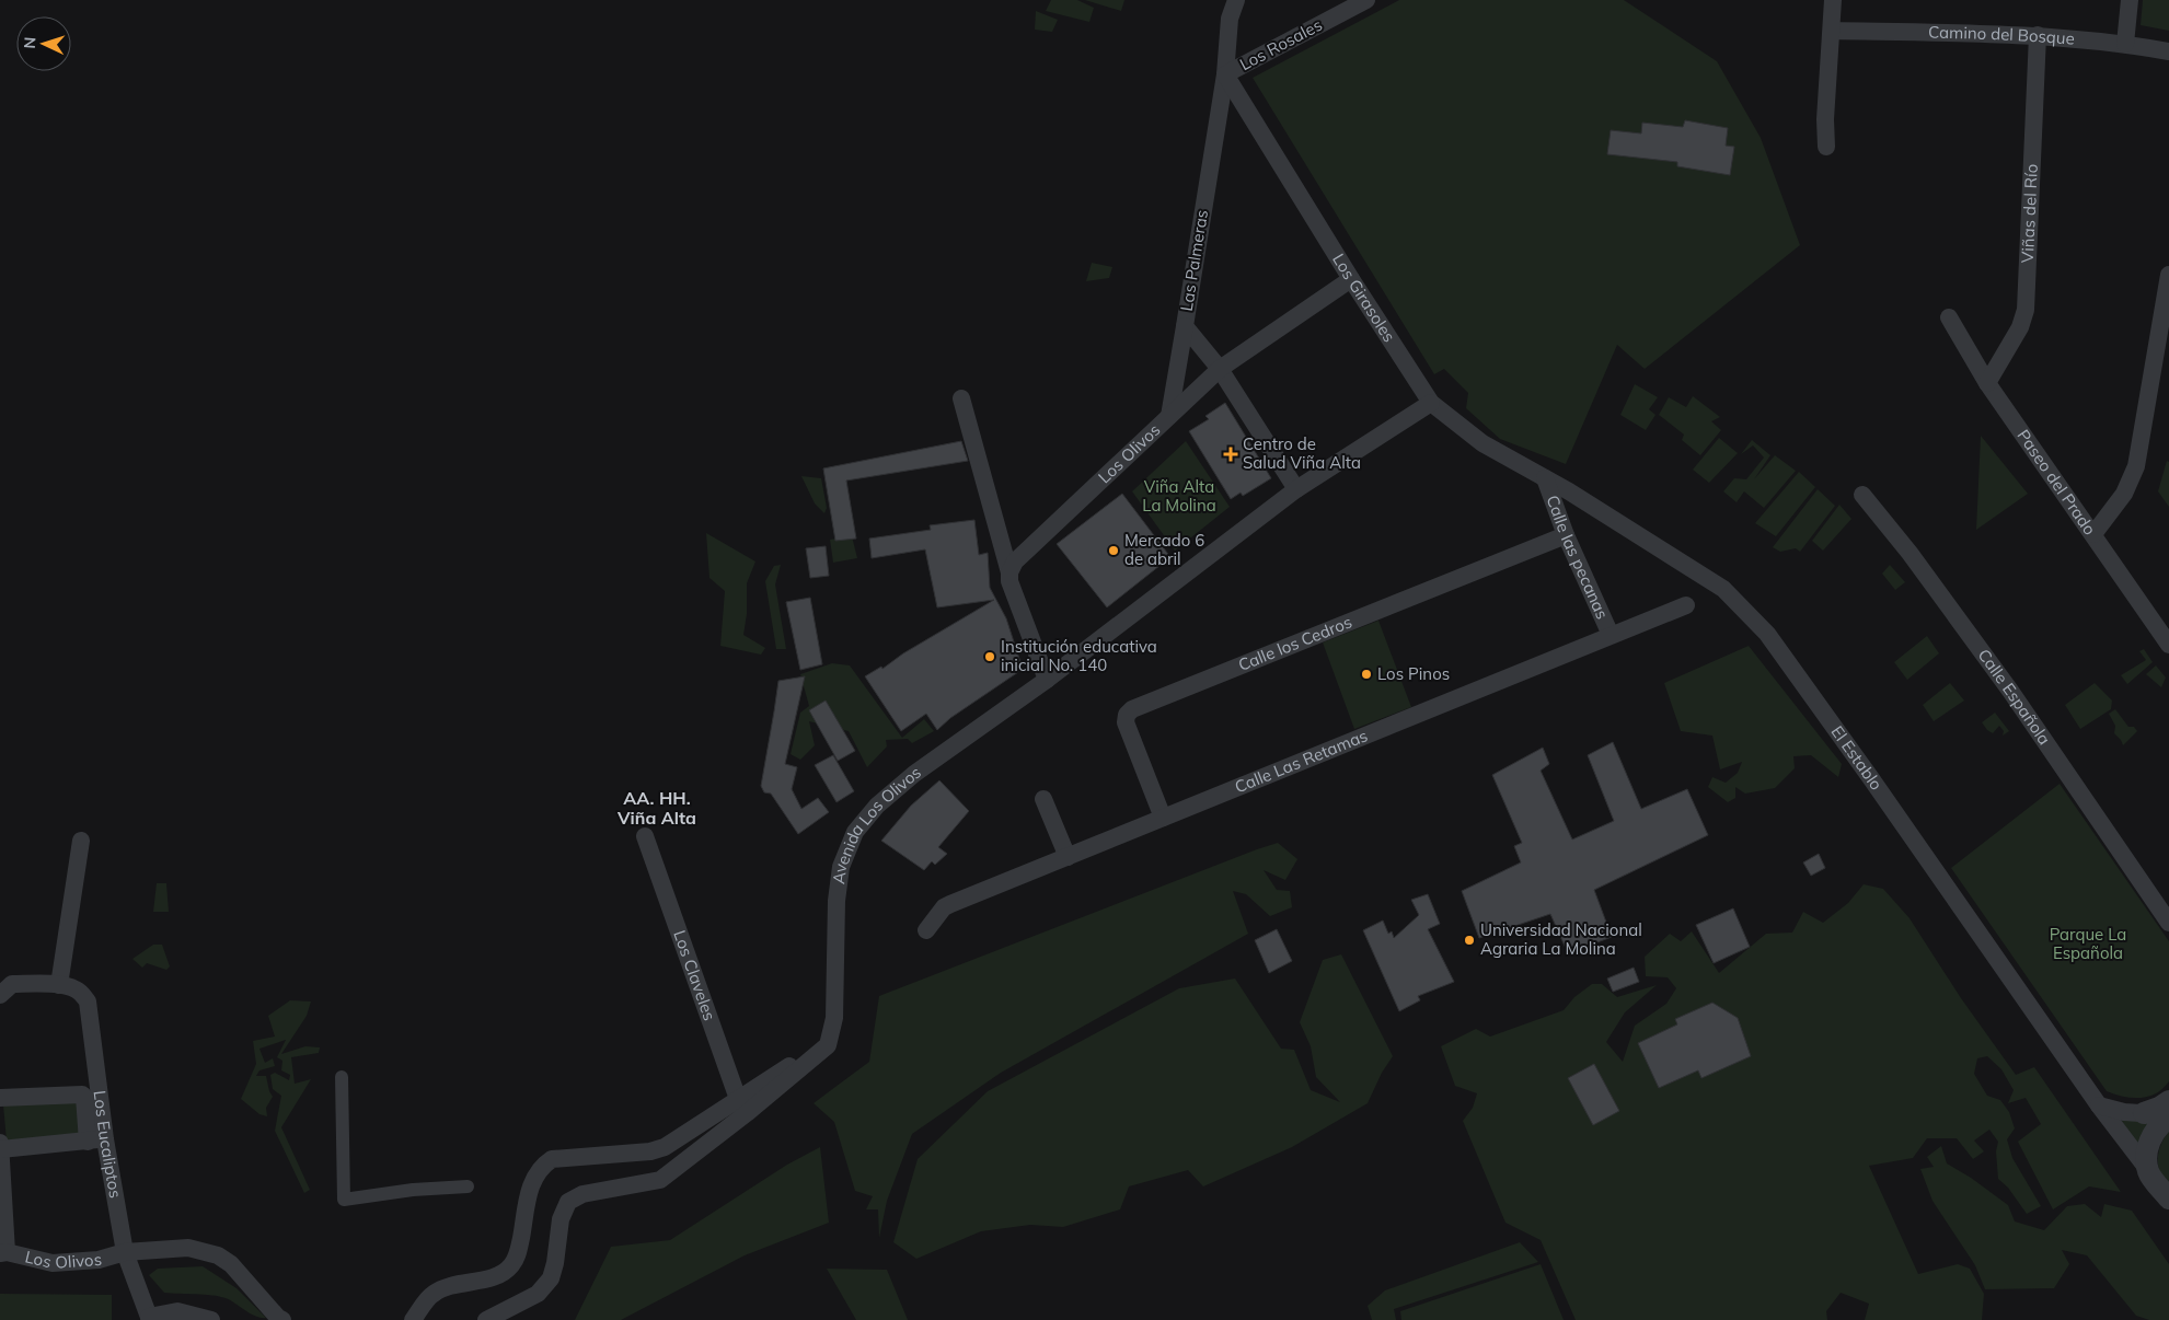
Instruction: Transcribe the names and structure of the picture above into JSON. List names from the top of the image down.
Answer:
{
  "streets": {
    "street": [
      "Camino del Bosque",
      "Los Rosales",
      "Viñas del Río",
      "Las Palmeras",
      "Los Girasoles",
      "Los Olivos",
      "Paseo del Prado",
      "Calle las pecanas",
      "Calle los Cedros",
      "Calle Española",
      "El Establo",
      "Calle Las Retamas",
      "Avenida Los Olivos",
      "Los Claveles",
      "Los Eucaliptos"
    ]
  },
  "crossings": [
    ["Camino del Bosque", "Viñas del Río"],
    ["Los Rosales", "Las Palmeras"],
    ["Los Rosales", "Los Girasoles"],
    ["Viñas del Río", "Paseo del Prado"],
    ["Las Palmeras", "Los Girasoles"],
    ["Las Palmeras", "Los Olivos"],
    ["Las Palmeras", "Avenida Los Olivos"],
    ["Los Girasoles", "Los Olivos"],
    ["Los Girasoles", "Calle las pecanas"],
    ["Los Girasoles", "El Establo"],
    ["Los Girasoles", "Avenida Los Olivos"],
    ["Los Olivos", "Los Eucaliptos"],
    ["Calle las pecanas", "Calle los Cedros"],
    ["Calle las pecanas", "El Establo"],
    ["Calle las pecanas", "Calle Las Retamas"],
    ["Calle los Cedros", "Calle Las Retamas"],
    ["Avenida Los Olivos", "Los Claveles"]
  ],
  "districts": ["AA. HH. Viña Alta"],
  "parks": ["Viña Alta La Molina", "Parque La Española"],
  "places": {
    "health": ["Centro de Salud Viña Alta"],
    "other": [
      "Mercado 6 de abril",
      "Institución educativa inicial No. 140",
      "Los Pinos",
      "Universidad Nacional Agraria La Molina"
    ]
  },
  "north": "left"
}
